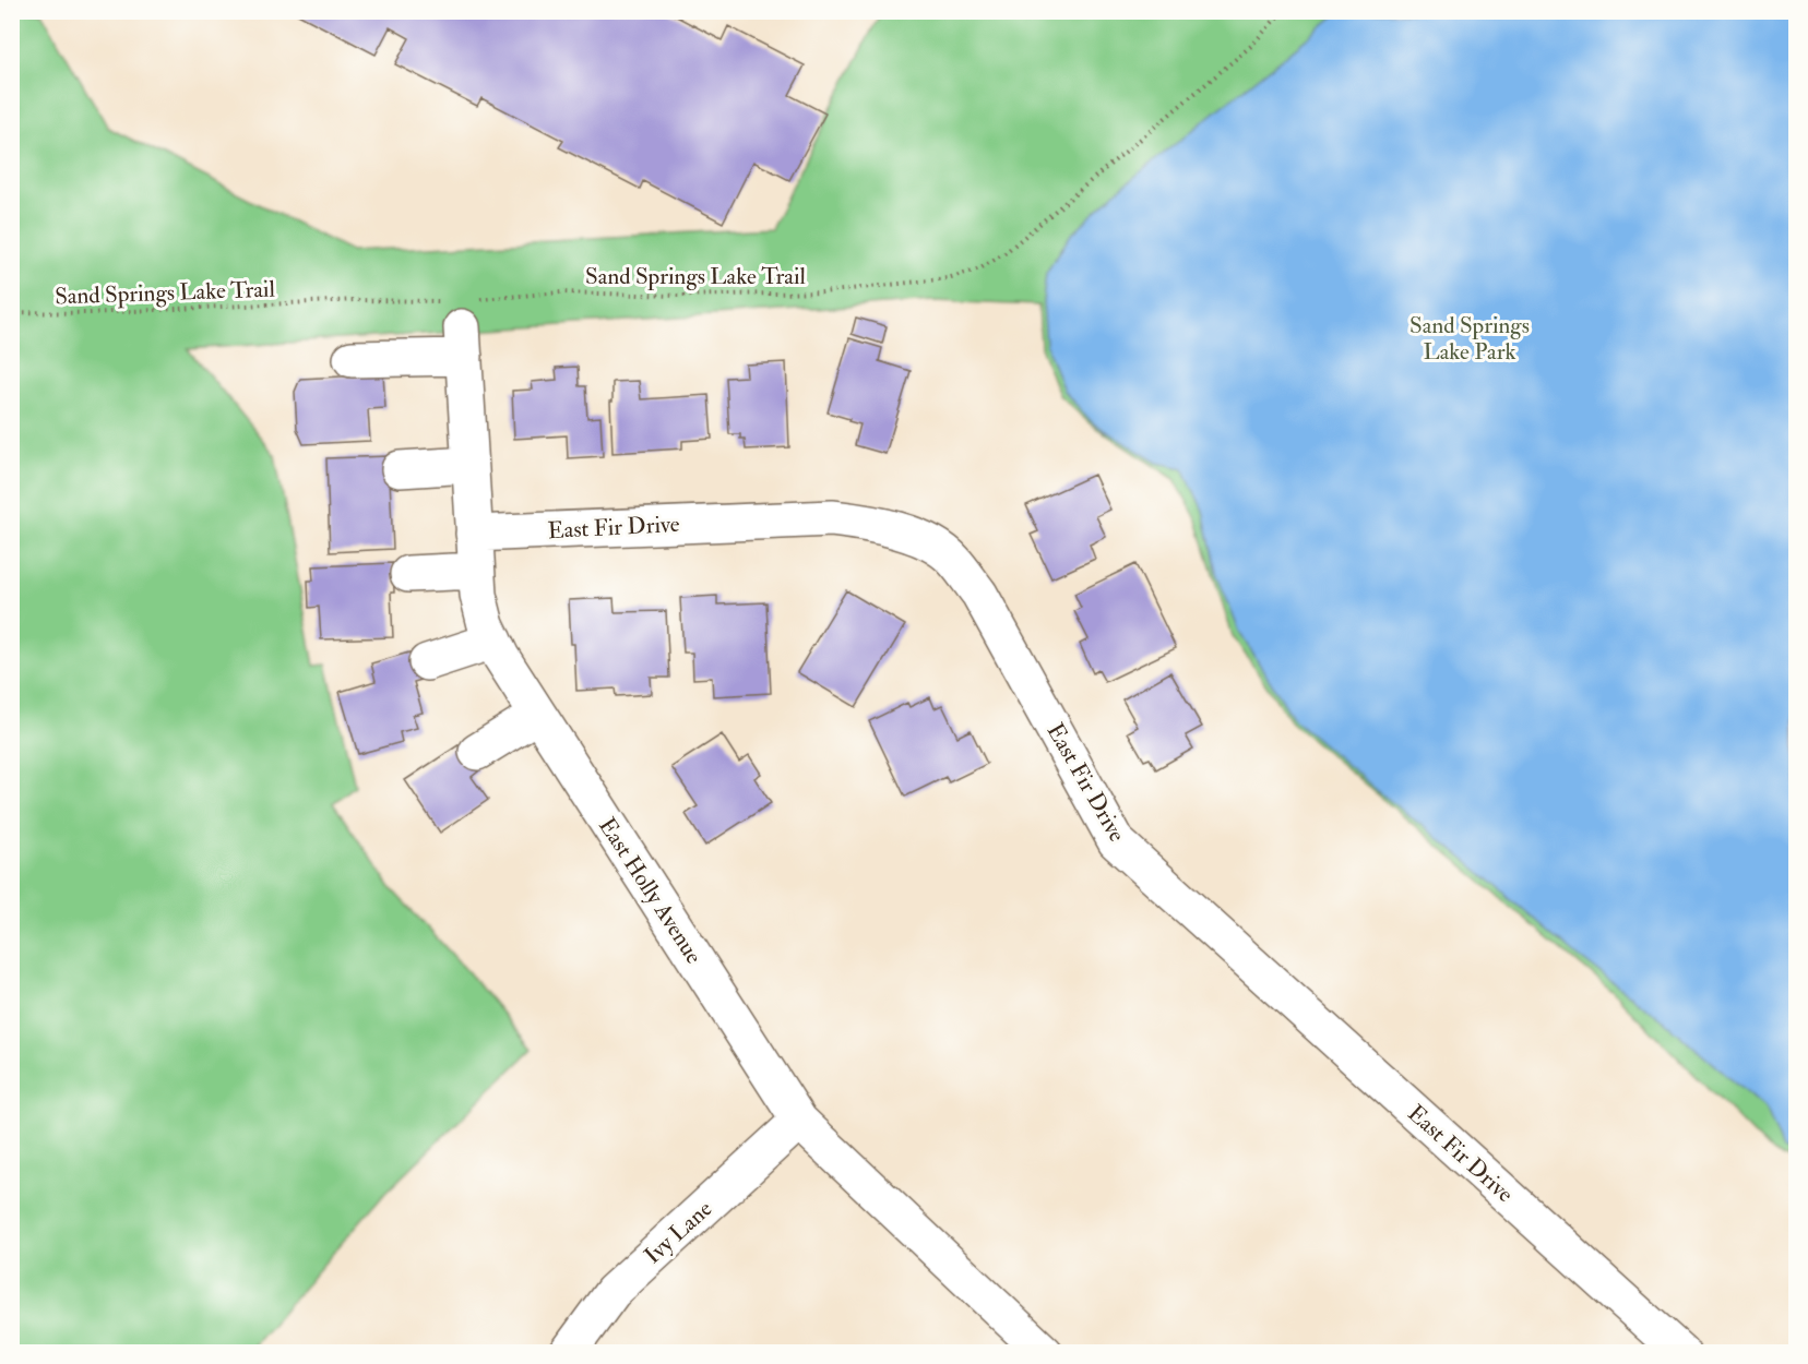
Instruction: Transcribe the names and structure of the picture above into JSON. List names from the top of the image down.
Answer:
{
  "streets": {
    "street": ["East Fir Drive", "East Holly Avenue", "Ivy Lane"],
    "path": ["Sand Springs Lake Trail"]
  },
  "crossings": [
    ["Sand Springs Lake Trail", "East Holly Avenue"],
    ["East Fir Drive", "East Holly Avenue"],
    ["East Holly Avenue", "Ivy Lane"]
  ],
  "parks": ["Sand Springs Lake Park"]
}
